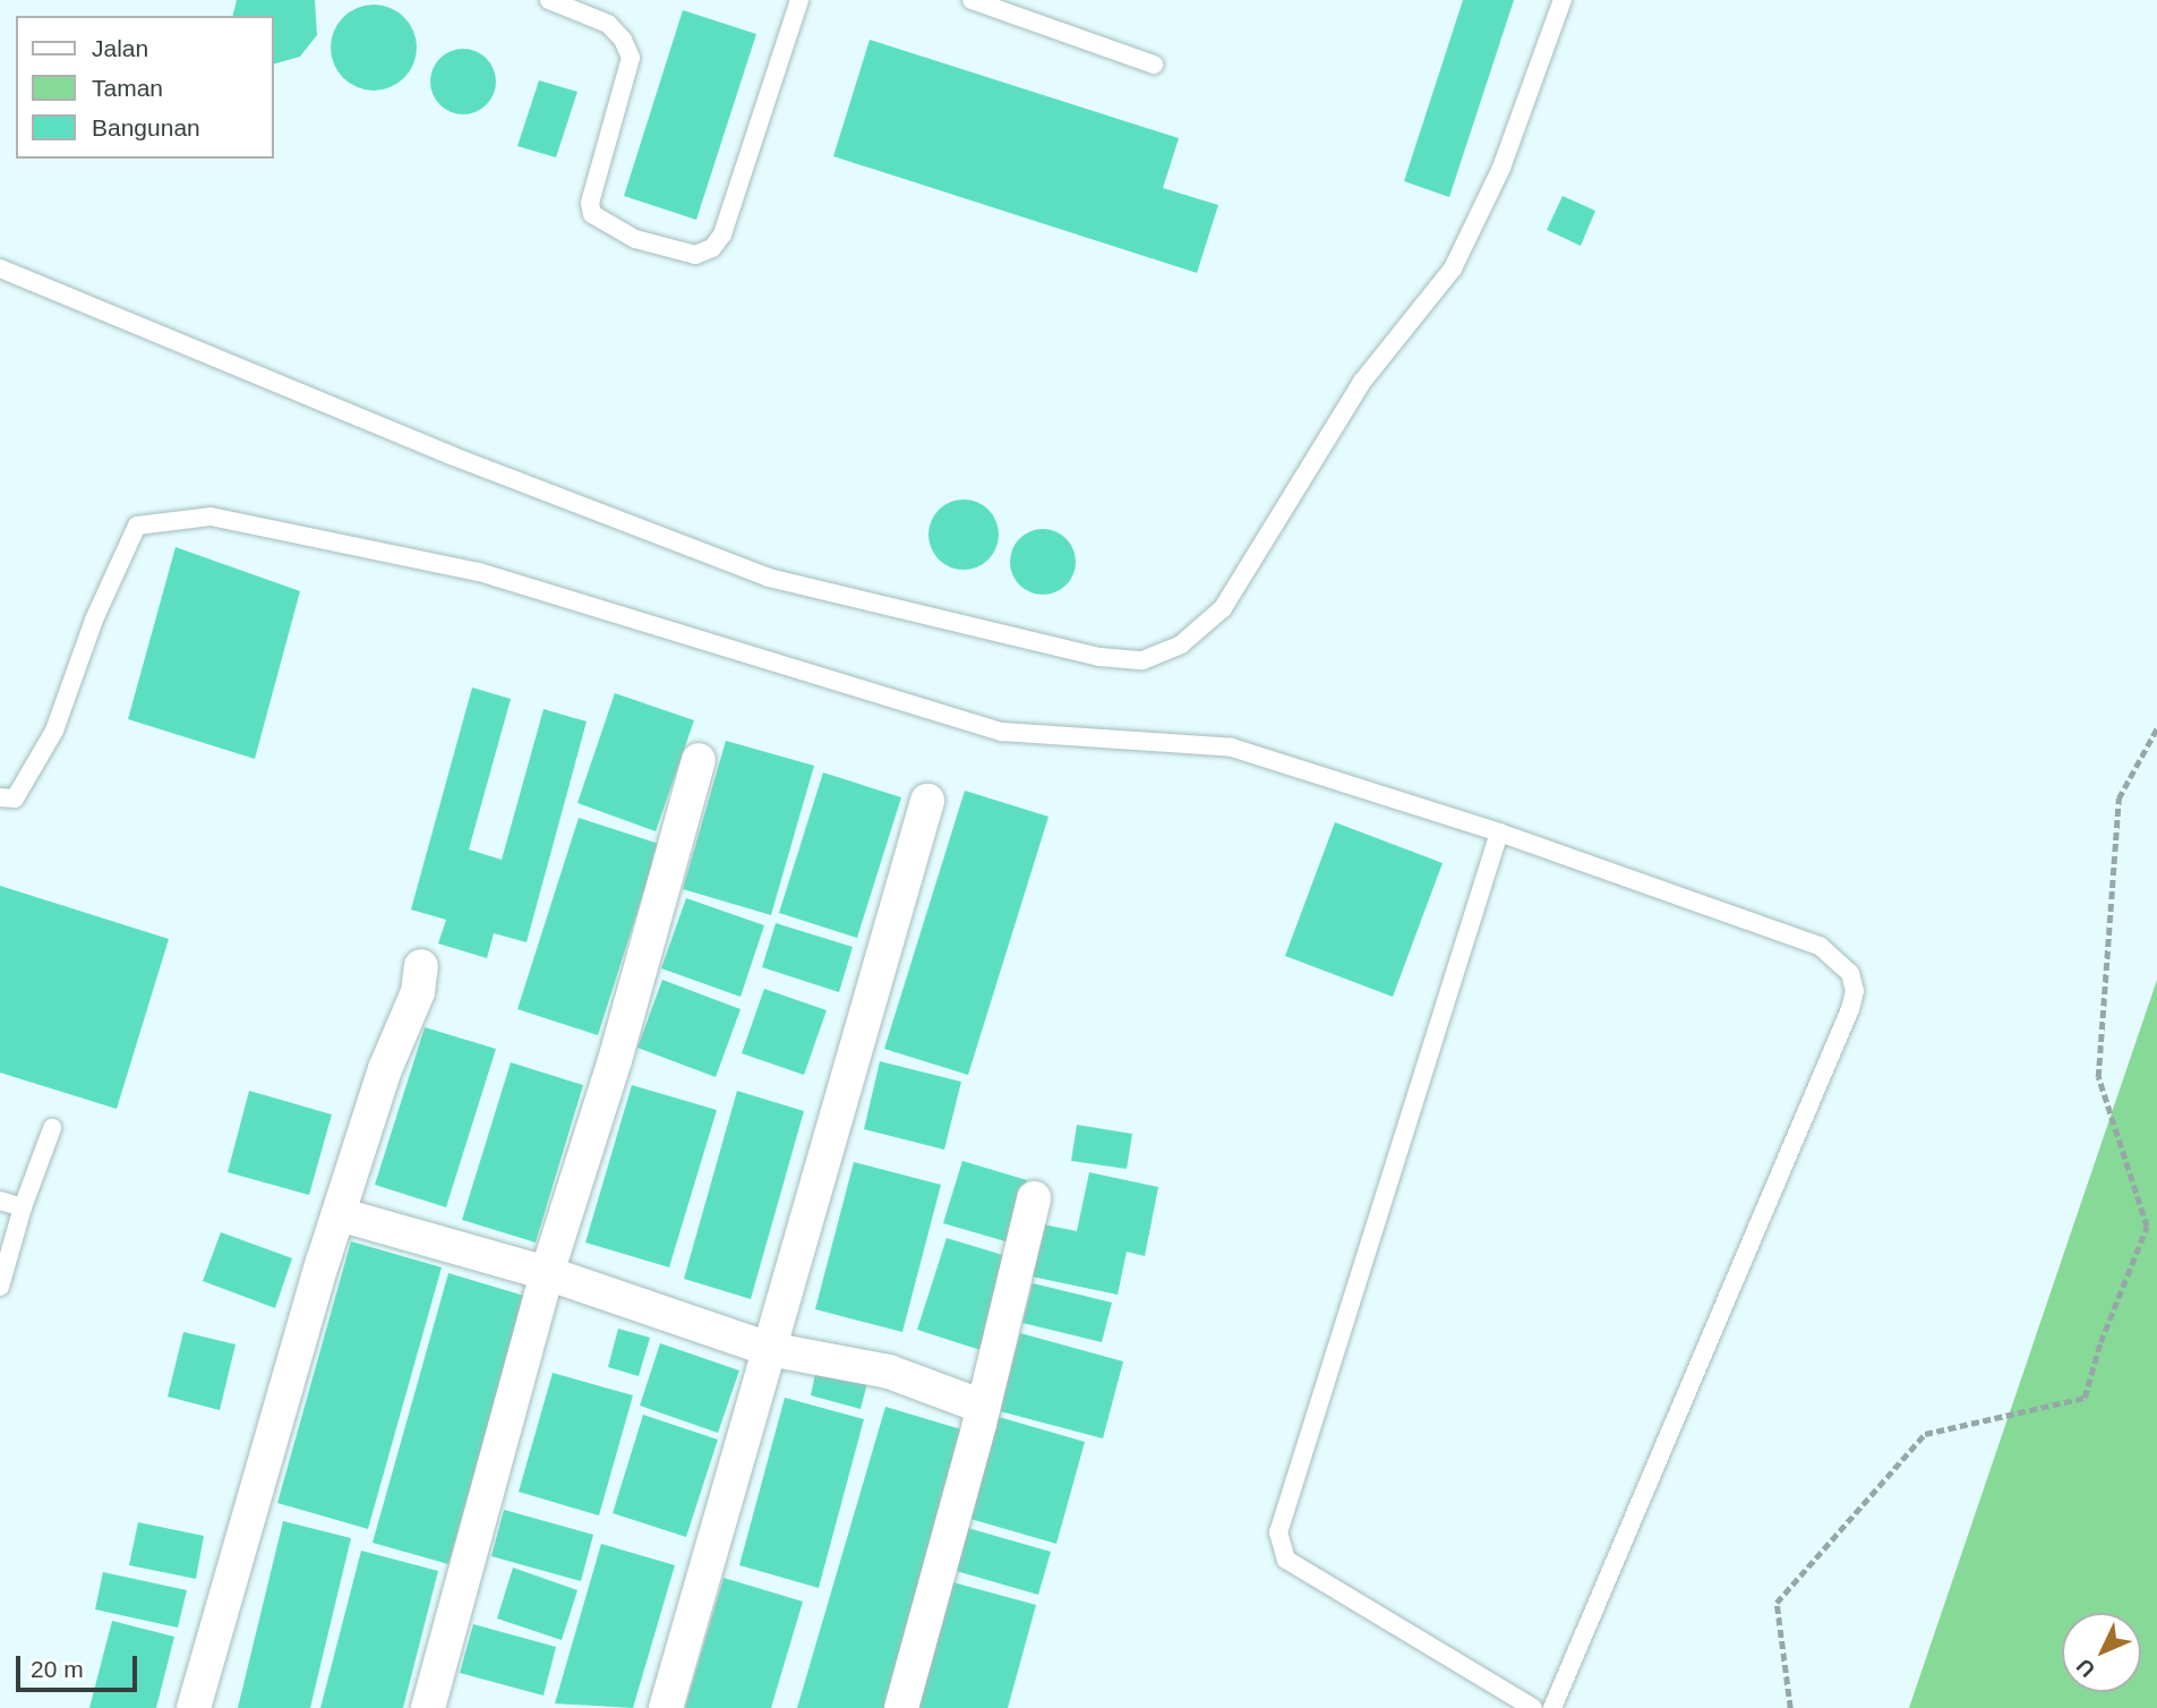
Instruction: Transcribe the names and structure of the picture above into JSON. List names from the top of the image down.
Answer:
{
  "legend": ["Jalan", "Taman", "Bangunan"],
  "scale_bar": "20 m",
  "north": "bottom left"
}
